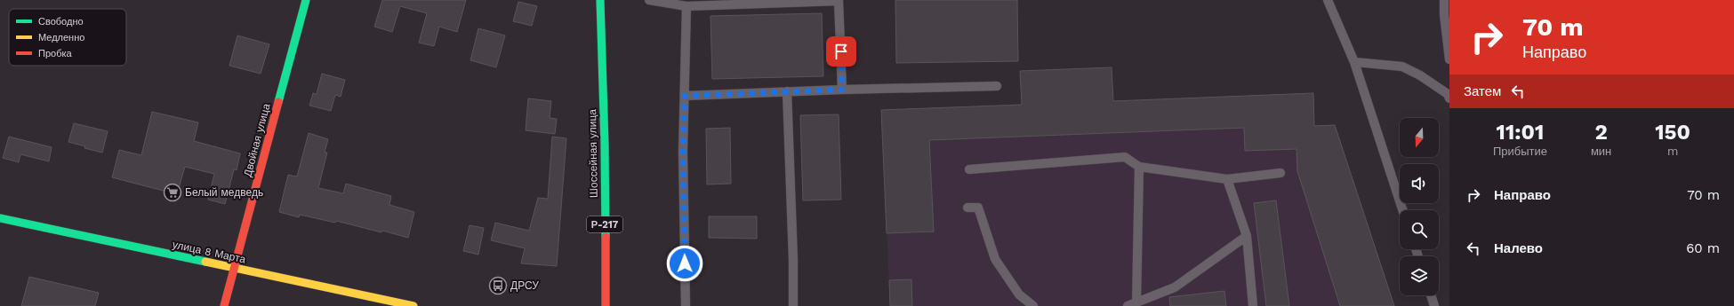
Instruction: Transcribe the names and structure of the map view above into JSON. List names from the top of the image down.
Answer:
{
  "streets": {
    "main road": [
      "Двойная улица",
      "Шоссейная улица",
      "Р-217",
      "улица 8 Марта"
    ]
  },
  "crossings": [
    ["Двойная улица", "улица 8 Марта"]
  ],
  "places": {
    "supermarket": ["Белый медведь"],
    "bus stop": ["ДРСУ"]
  },
  "legend": ["Свободно", "Медленно", "Пробка"],
  "north": "bottom",
  "page": {
    "turn": ["70 m", "Направо"],
    "then": "Затем",
    "eta": [
      "11:01",
      "Прибытие",
      "2",
      "мин",
      "150",
      "m"
    ],
    "list": [
      {
        "name": "Направо",
        "value": "70 m"
      },
      {
        "name": "Налево",
        "value": "60 m"
      }
    ]
  }
}
